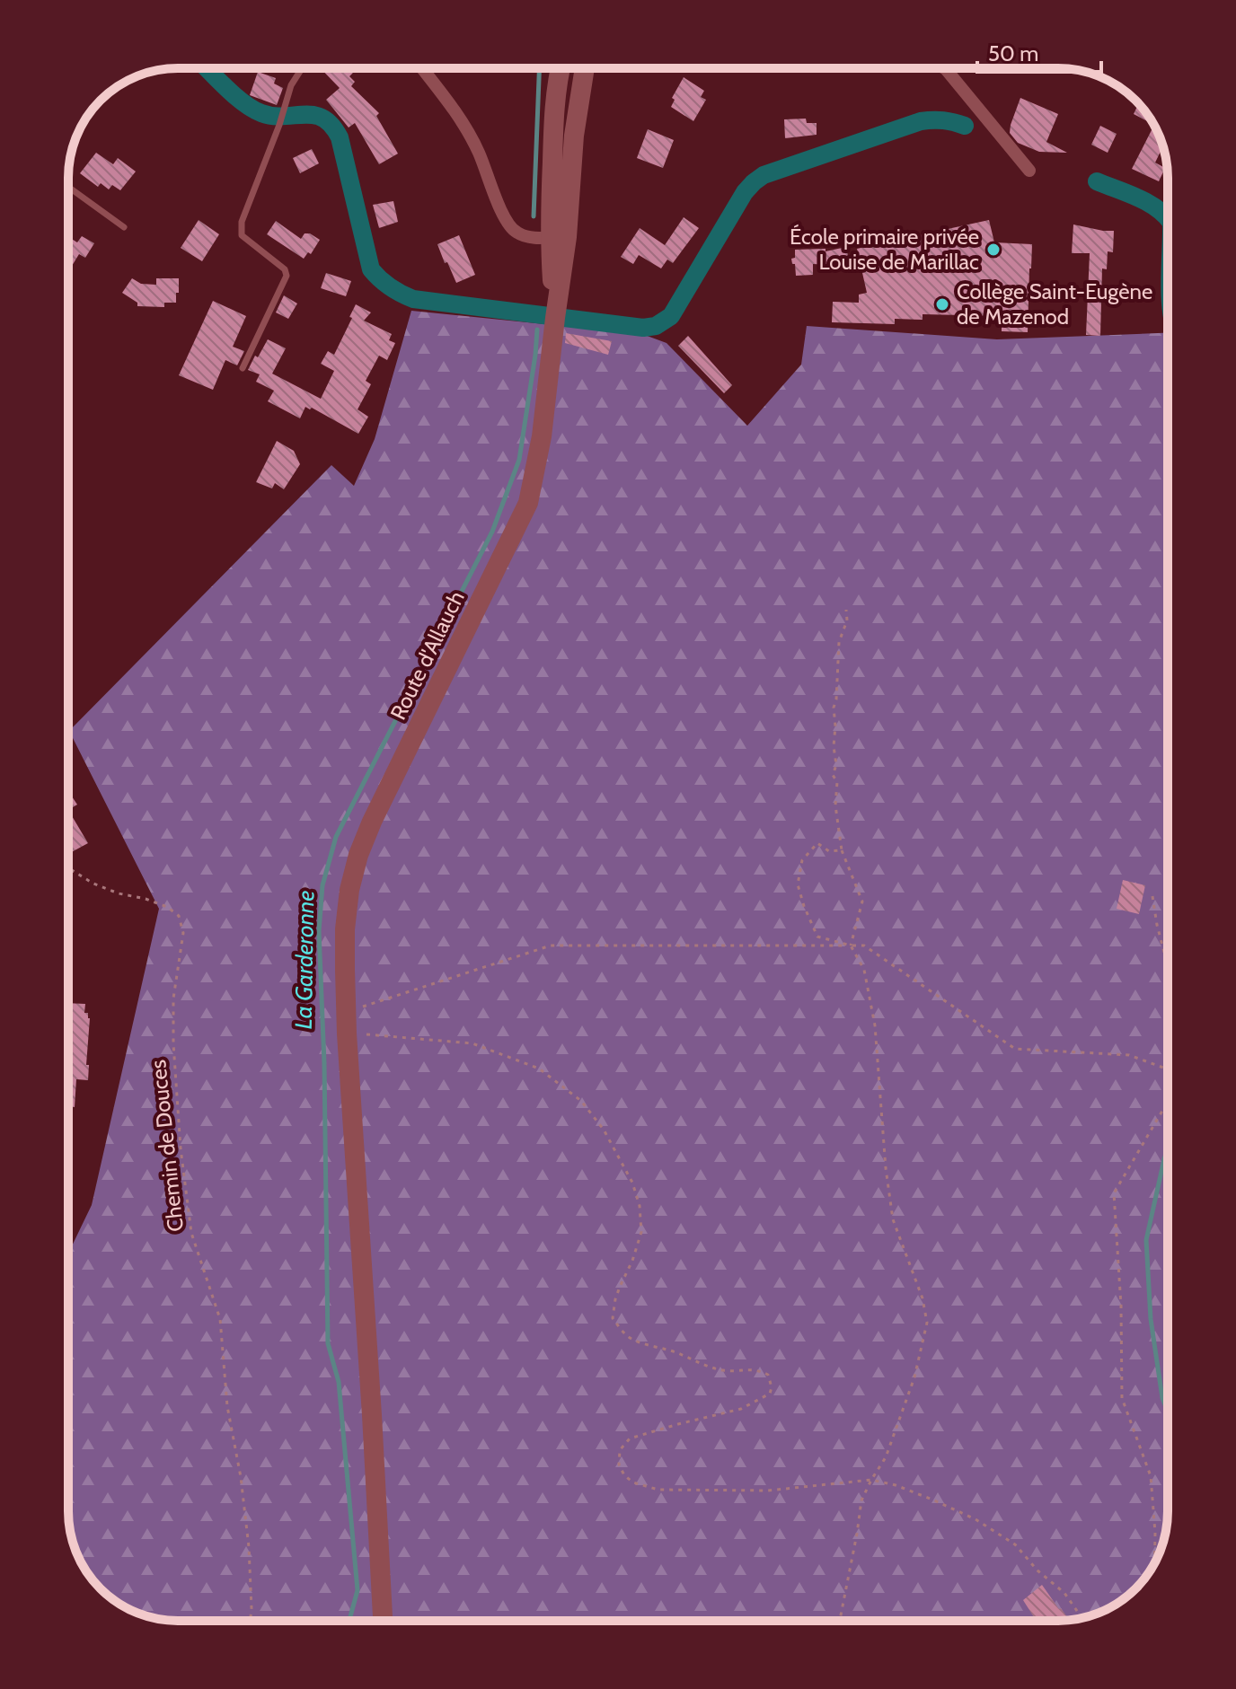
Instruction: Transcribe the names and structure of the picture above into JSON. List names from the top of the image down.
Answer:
{
  "streets": {
    "main road": ["Route d'Allauch"],
    "path": ["Chemin de Douces"]
  },
  "water": ["La Garderonne"],
  "places": ["École primaire privée Louise de Marillac", "Collège Saint-Eugène de Mazenod"],
  "scale_bar": "50 m"
}
